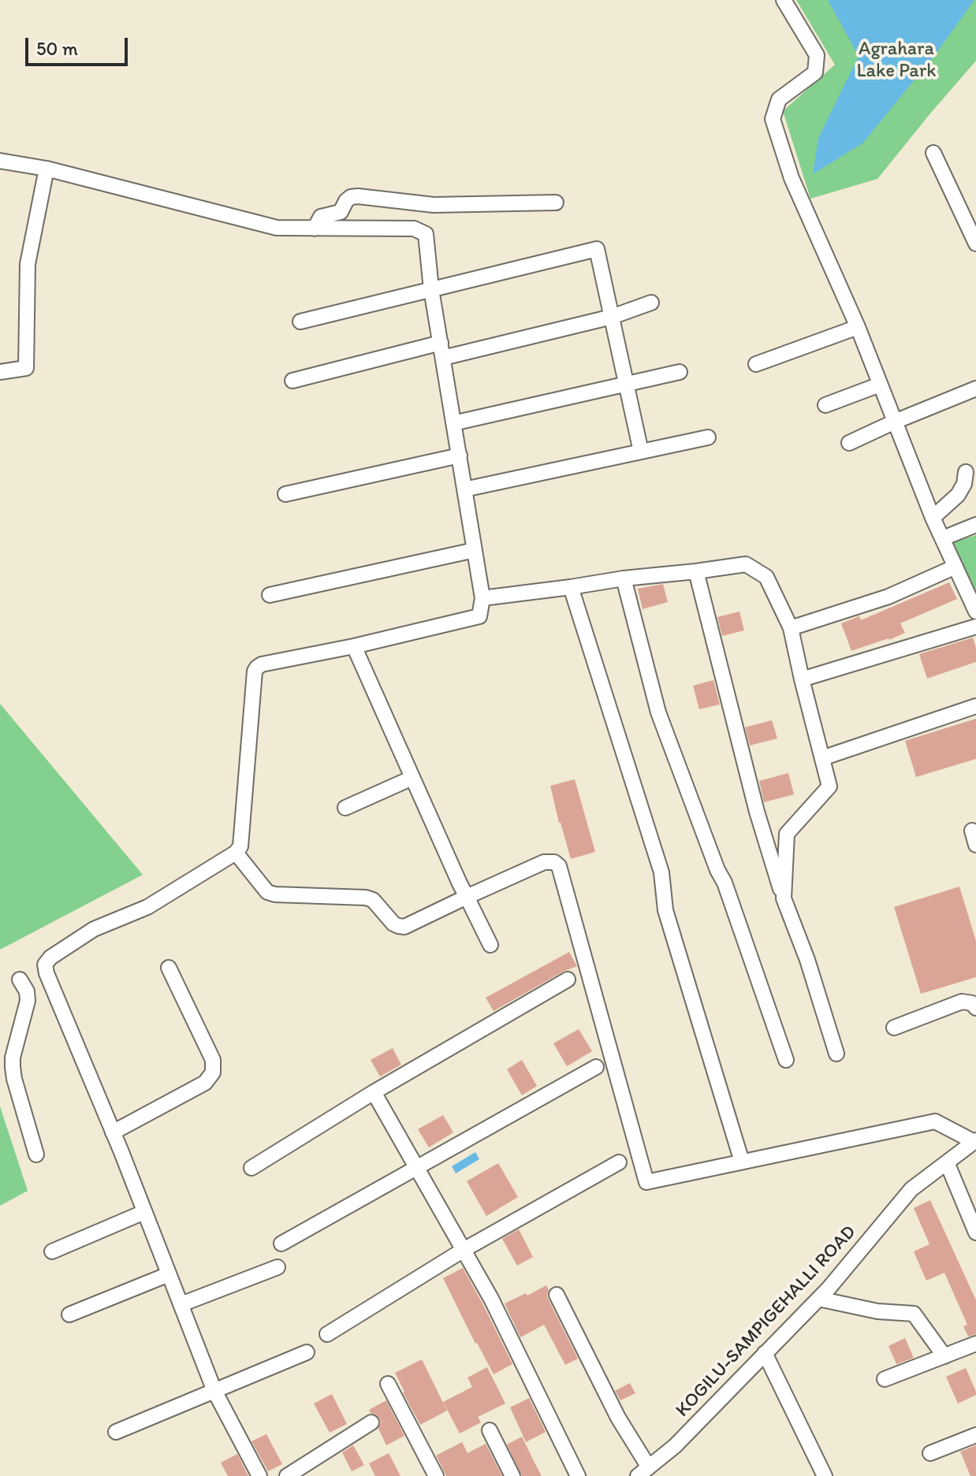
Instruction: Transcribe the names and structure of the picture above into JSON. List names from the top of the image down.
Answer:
{
  "streets": {
    "street": ["KOGILU-SAMPIGEHALLI ROAD"]
  },
  "parks": ["Agrahara Lake Park"],
  "scale_bar": "50 m"
}
